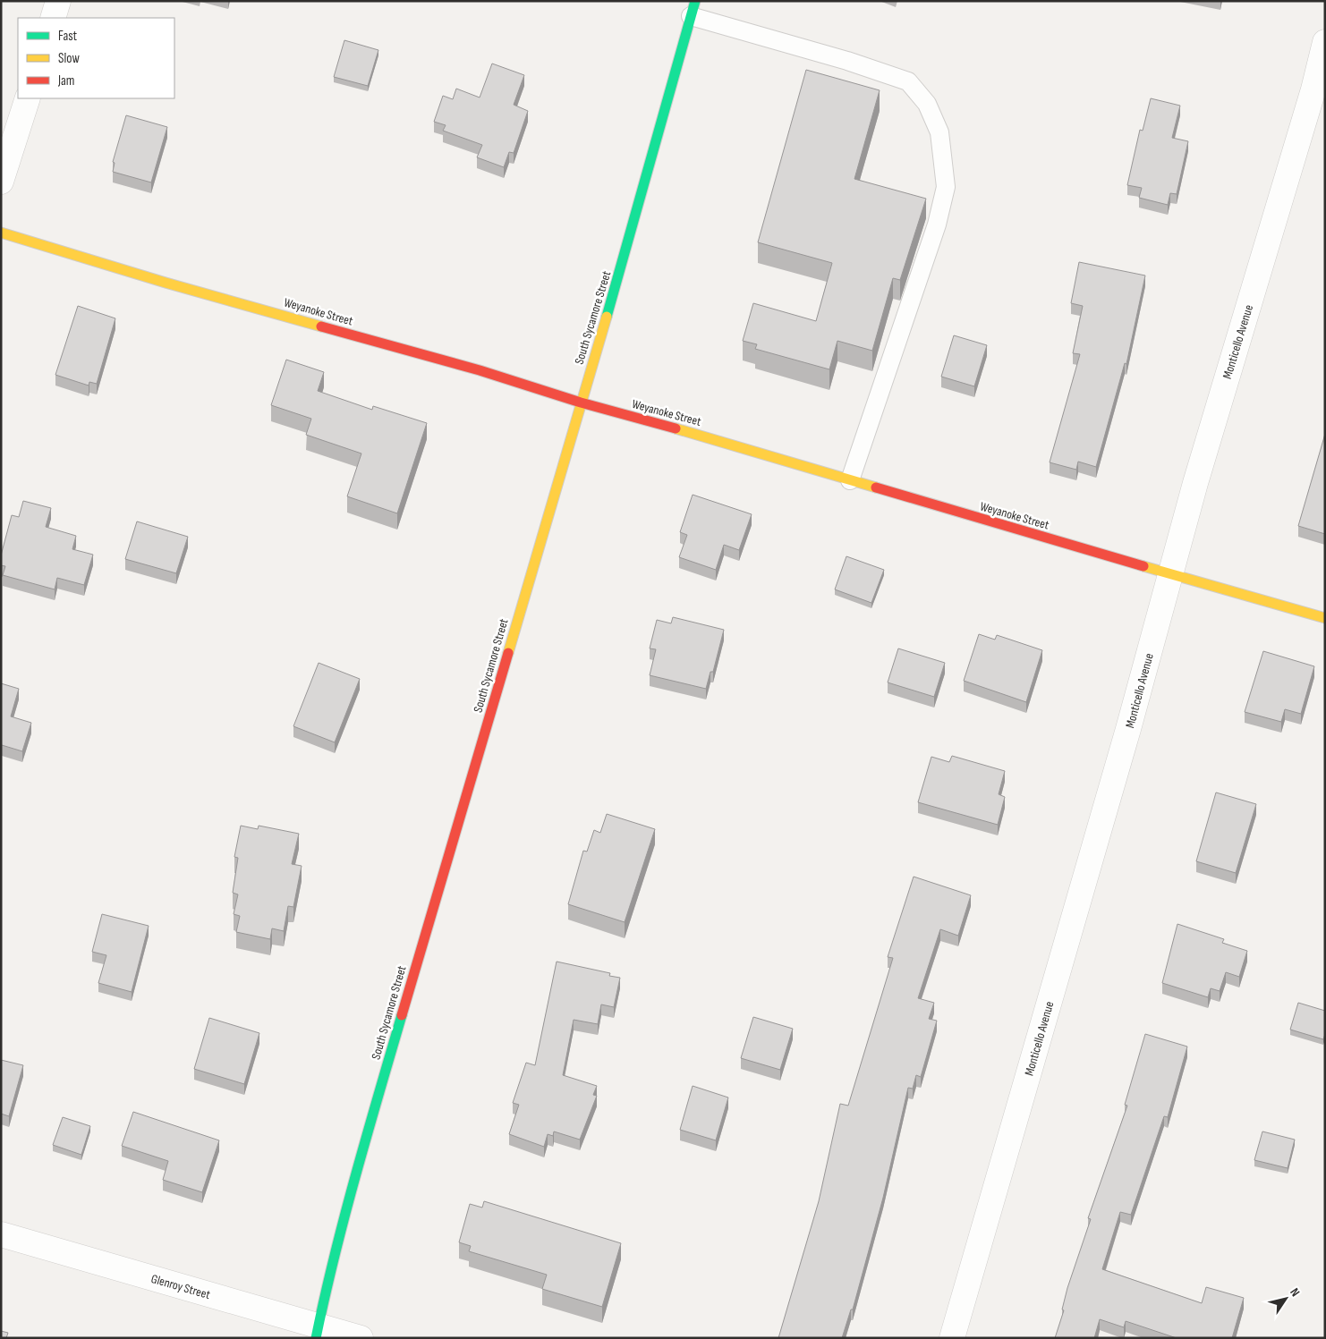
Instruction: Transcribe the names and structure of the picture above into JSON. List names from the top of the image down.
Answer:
{
  "streets": {
    "street": [
      "Weyanoke Street",
      "South Sycamore Street",
      "Monticello Avenue",
      "Glenroy Street"
    ]
  },
  "crossings": [
    ["Weyanoke Street", "South Sycamore Street"],
    ["Weyanoke Street", "Monticello Avenue"],
    ["South Sycamore Street", "Glenroy Street"]
  ],
  "legend": ["Fast", "Slow", "Jam"],
  "north": "top right"
}
